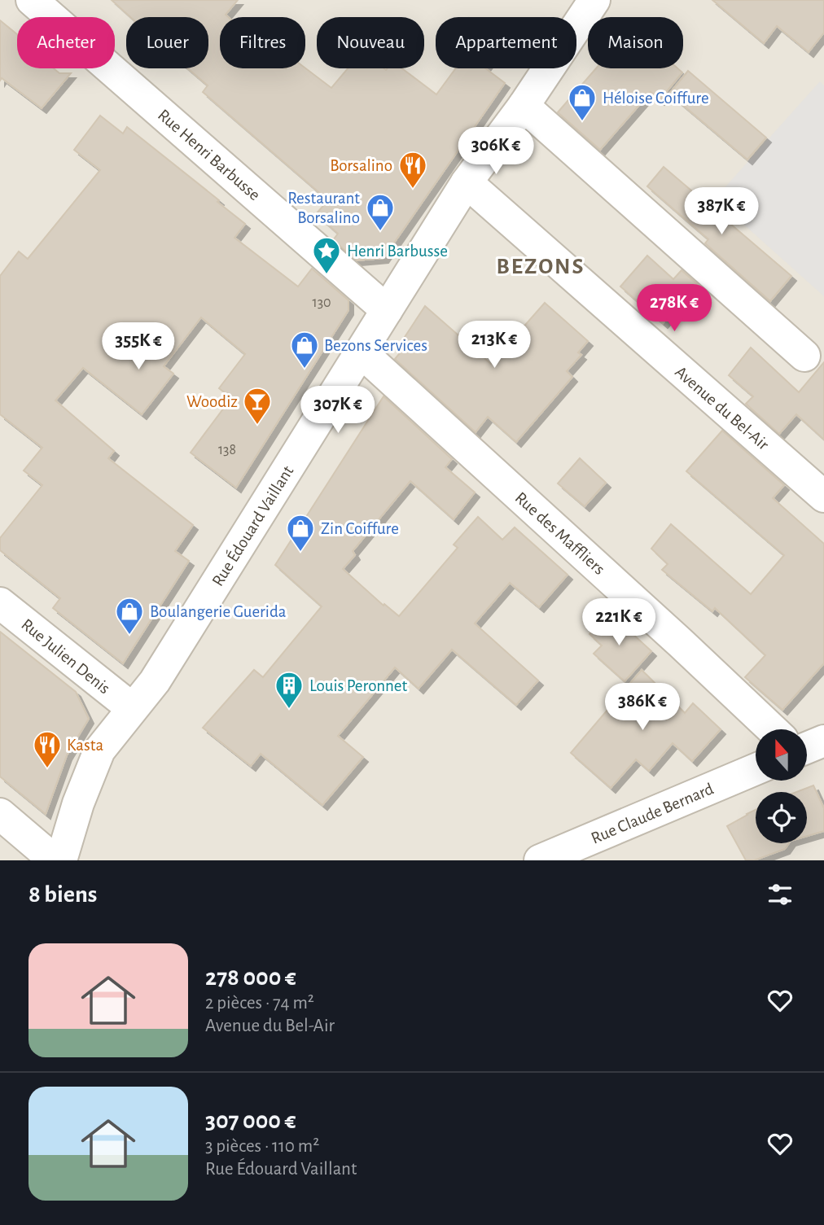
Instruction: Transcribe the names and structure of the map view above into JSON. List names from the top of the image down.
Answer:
{
  "streets": {
    "street": [
      "Rue Henri Barbusse",
      "Avenue du Bel-Air",
      "Rue Édouard Vaillant",
      "Rue des Maffliers",
      "Rue Julien Denis",
      "Rue Claude Bernard"
    ]
  },
  "crossings": [
    ["Rue Henri Barbusse", "Rue Édouard Vaillant"],
    ["Avenue du Bel-Air", "Rue Édouard Vaillant"],
    ["Rue Édouard Vaillant", "Rue des Maffliers"],
    ["Rue Édouard Vaillant", "Rue Julien Denis"]
  ],
  "districts": ["BEZONS"],
  "places": {
    "shop": [
      "Héloise Coiffure",
      "Restaurant Borsalino",
      "Bezons Services",
      "Zin Coiffure",
      "Boulangerie Guerida"
    ],
    "restaurant": ["Borsalino", "Kasta"],
    "place": ["Henri Barbusse"],
    "bar": ["Woodiz"],
    "building": ["Louis Peronnet"]
  },
  "house_numbers": ["130", "138"],
  "north": "top",
  "page": {
    "chip": [
      "Acheter",
      "Louer",
      "Filtres",
      "Nouveau",
      "Appartement",
      "Maison"
    ],
    "price": [
      "306K €",
      "387K €",
      "278K €",
      "213K €",
      "355K €",
      "307K €",
      "221K €",
      "386K €"
    ],
    "heading": "8 biens",
    "list": [
      {
        "name": "278 000 €",
        "note": "2 pièces · 74 m² · Avenue du Bel-Air"
      },
      {
        "name": "307 000 €",
        "note": "3 pièces · 110 m² · Rue Édouard Vaillant"
      }
    ]
  }
}
